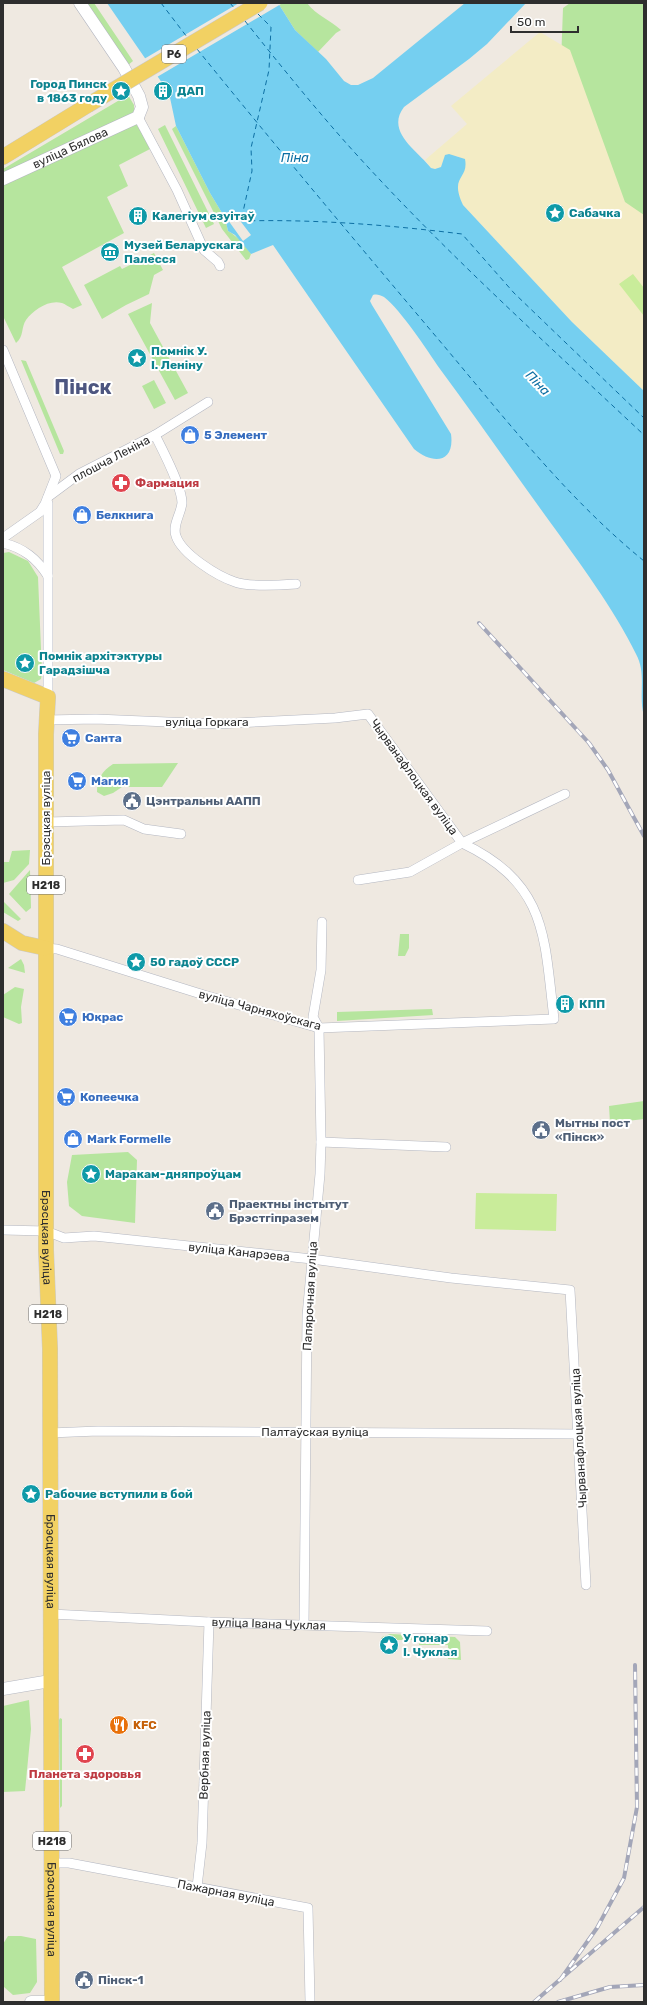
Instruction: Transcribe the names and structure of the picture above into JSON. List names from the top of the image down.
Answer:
{
  "streets": {
    "main road": [
      "Р6",
      "вуліца Бялова",
      "Брэсцкая вуліца",
      "Н218"
    ],
    "street": [
      "плошча Леніна",
      "вуліца Горкага",
      "Чырванафлоцкая вуліца",
      "вуліца Чарняхоўскага",
      "вуліца Канарэева",
      "Папярочная вуліца",
      "Палтаўская вуліца",
      "вуліца Івана Чуклая",
      "Вербная вуліца",
      "Пажарная вуліца"
    ]
  },
  "crossings": [
    ["плошча Леніна", "Брэсцкая вуліца"],
    ["вуліца Горкага", "Чырванафлоцкая вуліца"],
    ["вуліца Горкага", "Брэсцкая вуліца"],
    ["Чырванафлоцкая вуліца", "вуліца Чарняхоўскага"],
    ["Чырванафлоцкая вуліца", "вуліца Канарэева"],
    ["Чырванафлоцкая вуліца", "Палтаўская вуліца"],
    ["Брэсцкая вуліца", "вуліца Чарняхоўскага"],
    ["Брэсцкая вуліца", "вуліца Канарэева"],
    ["Брэсцкая вуліца", "Палтаўская вуліца"],
    ["Брэсцкая вуліца", "вуліца Івана Чуклая"],
    ["Брэсцкая вуліца", "Пажарная вуліца"],
    ["вуліца Чарняхоўскага", "Папярочная вуліца"],
    ["вуліца Канарэева", "Папярочная вуліца"],
    ["Папярочная вуліца", "Палтаўская вуліца"],
    ["Папярочная вуліца", "вуліца Івана Чуклая"],
    ["вуліца Івана Чуклая", "Вербная вуліца"],
    ["Вербная вуліца", "Пажарная вуліца"]
  ],
  "districts": ["Пінск"],
  "water": ["Піна"],
  "places": {
    "place": [
      "Город Пинск в 1863 году",
      "Сабачка",
      "Помнік У. І. Леніну",
      "Помнік архітэктуры Гарадзішча",
      "50 гадоў СССР",
      "Маракам-дняпроўцам",
      "Рабочие вступили в бой",
      "У гонар І. Чуклая"
    ],
    "building": ["ДАП", "Калегіум езуітаў", "КПП"],
    "museum": ["Музей Беларускага Палесся"],
    "shop": ["5 Элемент", "Белкнига", "Mark Formelle"],
    "pharmacy": ["Фармация", "Планета здоровья"],
    "supermarket": [
      "Санта",
      "Магия",
      "Юкрас",
      "Копеечка"
    ],
    "public building": [
      "Цэнтральны ААПП",
      "Мытны пост «Пінск»",
      "Праектны інстытут Брэстгіпразем",
      "Пінск-1"
    ],
    "restaurant": ["KFC"]
  },
  "scale_bar": "50 m"
}
